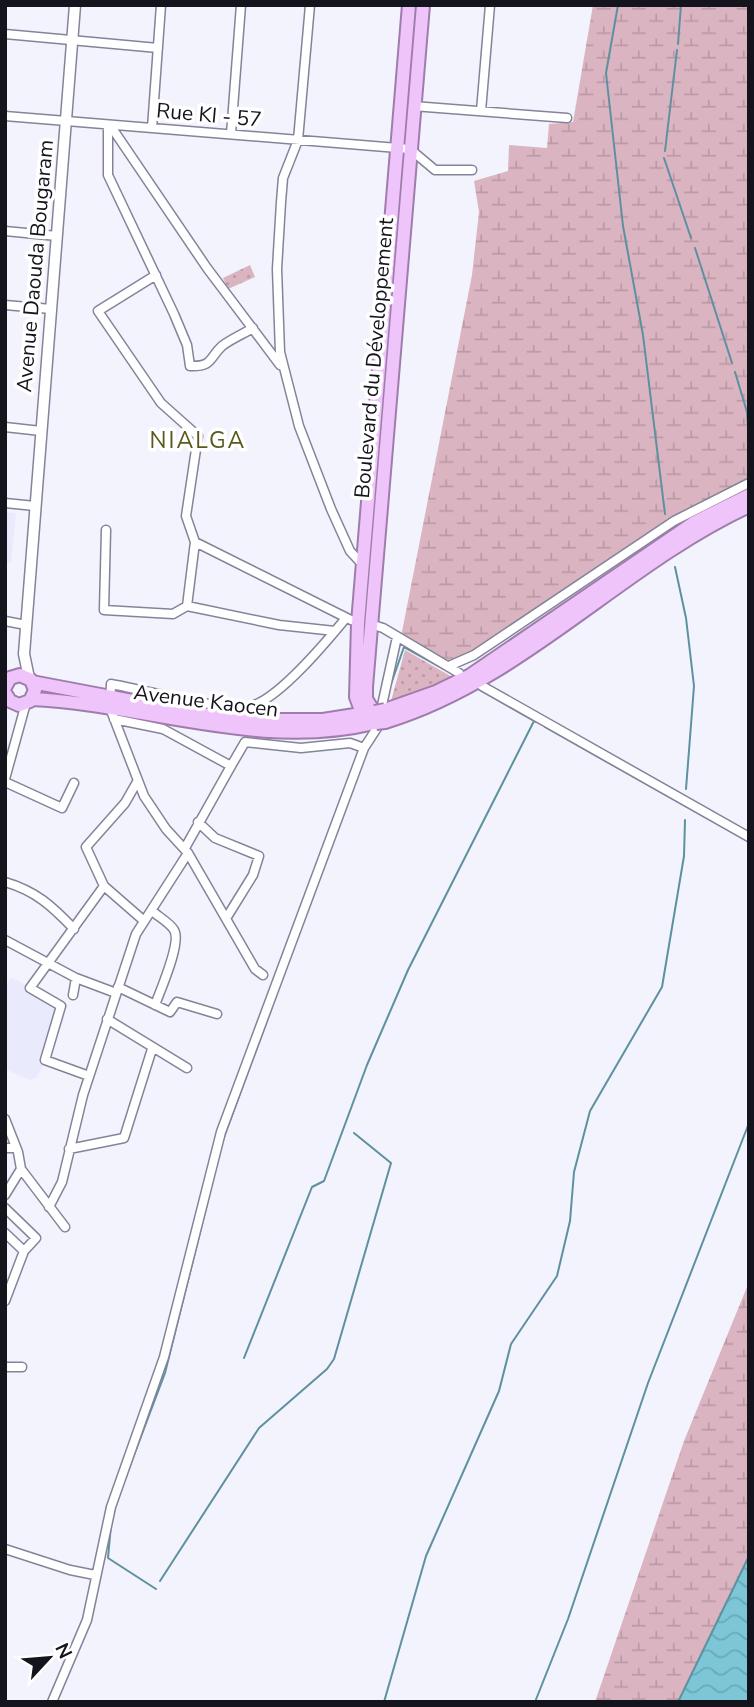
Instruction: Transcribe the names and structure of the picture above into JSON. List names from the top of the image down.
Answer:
{
  "streets": {
    "highway": ["Boulevard du Développement", "Avenue Kaocen"],
    "street": ["Rue KI - 57", "Avenue Daouda Bougaram"]
  },
  "crossings": [
    ["Rue KI - 57", "Avenue Daouda Bougaram"],
    ["Rue KI - 57", "Boulevard du Développement"],
    ["Avenue Daouda Bougaram", "Avenue Kaocen"],
    ["Boulevard du Développement", "Avenue Kaocen"]
  ],
  "districts": ["NIALGA"],
  "north": "top right"
}
